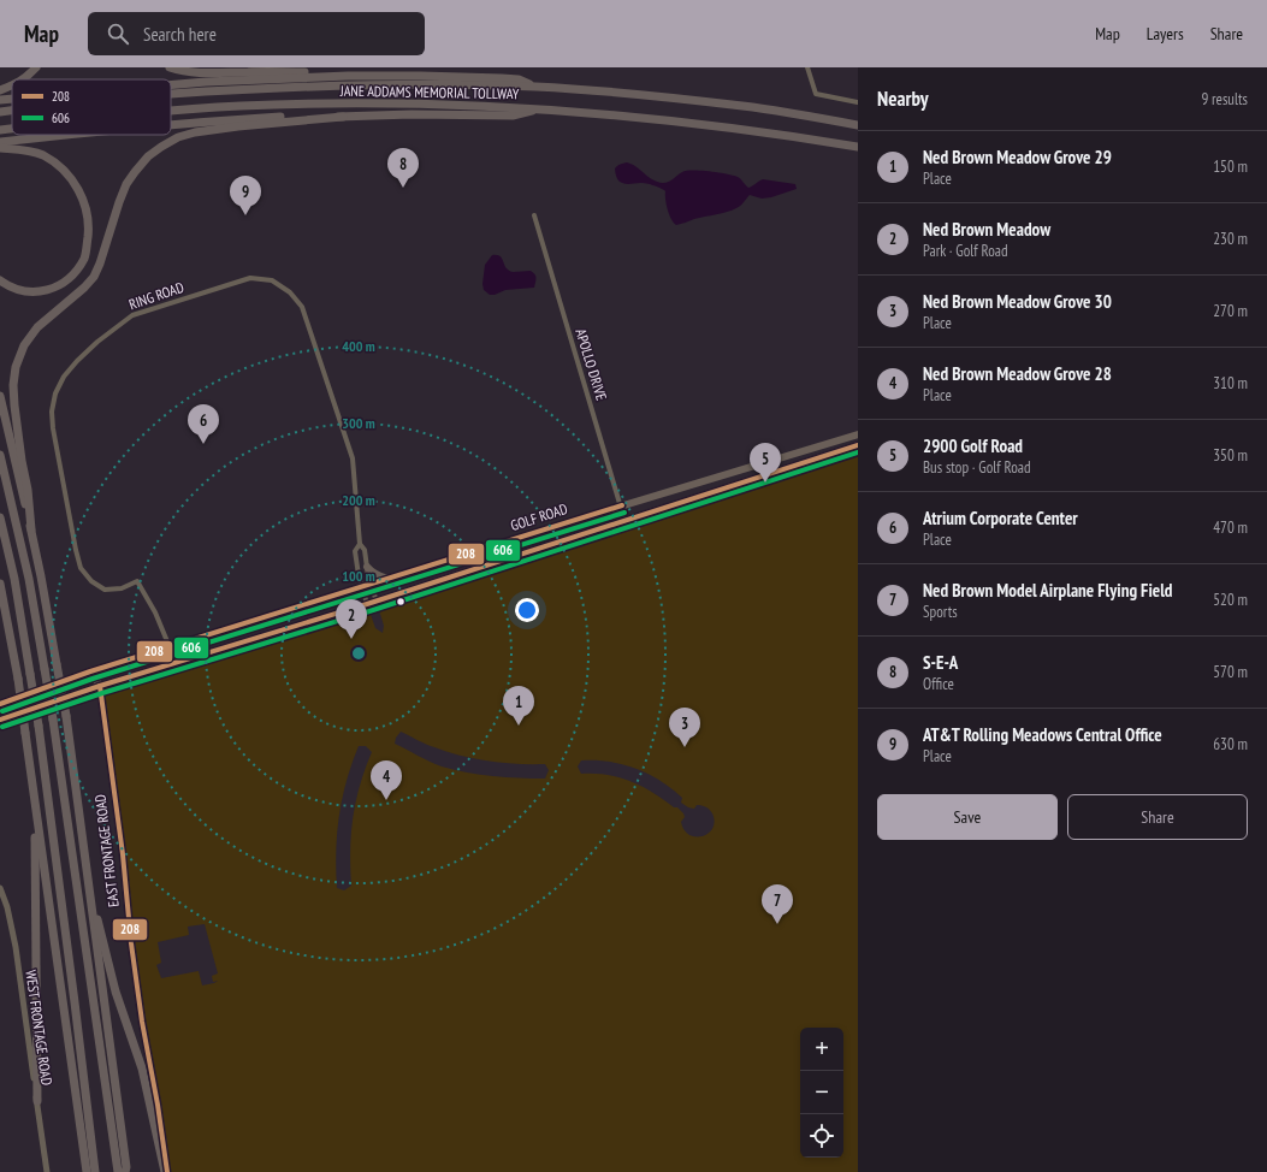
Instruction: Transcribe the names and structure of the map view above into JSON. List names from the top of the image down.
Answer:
{
  "streets": {
    "highway": ["JANE ADDAMS MEMORIAL TOLLWAY"],
    "main road": ["GOLF ROAD", "EAST FRONTAGE ROAD"],
    "street": ["RING ROAD", "APOLLO DRIVE", "WEST FRONTAGE ROAD"]
  },
  "crossings": [
    ["RING ROAD", "GOLF ROAD"],
    ["APOLLO DRIVE", "GOLF ROAD"],
    ["GOLF ROAD", "EAST FRONTAGE ROAD"]
  ],
  "lines": ["transit line 208", "transit line 606"],
  "legend": ["208", "606"],
  "page": {
    "header": "Map",
    "search": "Search here",
    "nav": ["Map", "Layers", "Share"],
    "heading": ["Nearby", "9 results"],
    "list": [
      {
        "mark": "1",
        "name": "Ned Brown Meadow Grove 29",
        "note": "Place",
        "value": "150 m"
      },
      {
        "mark": "2",
        "name": "Ned Brown Meadow",
        "note": "Park · Golf Road",
        "value": "230 m"
      },
      {
        "mark": "3",
        "name": "Ned Brown Meadow Grove 30",
        "note": "Place",
        "value": "270 m"
      },
      {
        "mark": "4",
        "name": "Ned Brown Meadow Grove 28",
        "note": "Place",
        "value": "310 m"
      },
      {
        "mark": "5",
        "name": "2900 Golf Road",
        "note": "Bus stop · Golf Road",
        "value": "350 m"
      },
      {
        "mark": "6",
        "name": "Atrium Corporate Center",
        "note": "Place",
        "value": "470 m"
      },
      {
        "mark": "7",
        "name": "Ned Brown Model Airplane Flying Field",
        "note": "Sports",
        "value": "520 m"
      },
      {
        "mark": "8",
        "name": "S-E-A",
        "note": "Office",
        "value": "570 m"
      },
      {
        "mark": "9",
        "name": "AT&T Rolling Meadows Central Office",
        "note": "Place",
        "value": "630 m"
      }
    ],
    "pins": [
      "8",
      "9",
      "6",
      "5",
      "2",
      "1",
      "3",
      "4",
      "7"
    ],
    "buttons": ["Save", "Share"],
    "map_buttons": ["+", "−"]
  },
  "rings": [
    "400 m",
    "300 m",
    "200 m",
    "100 m"
  ]
}
